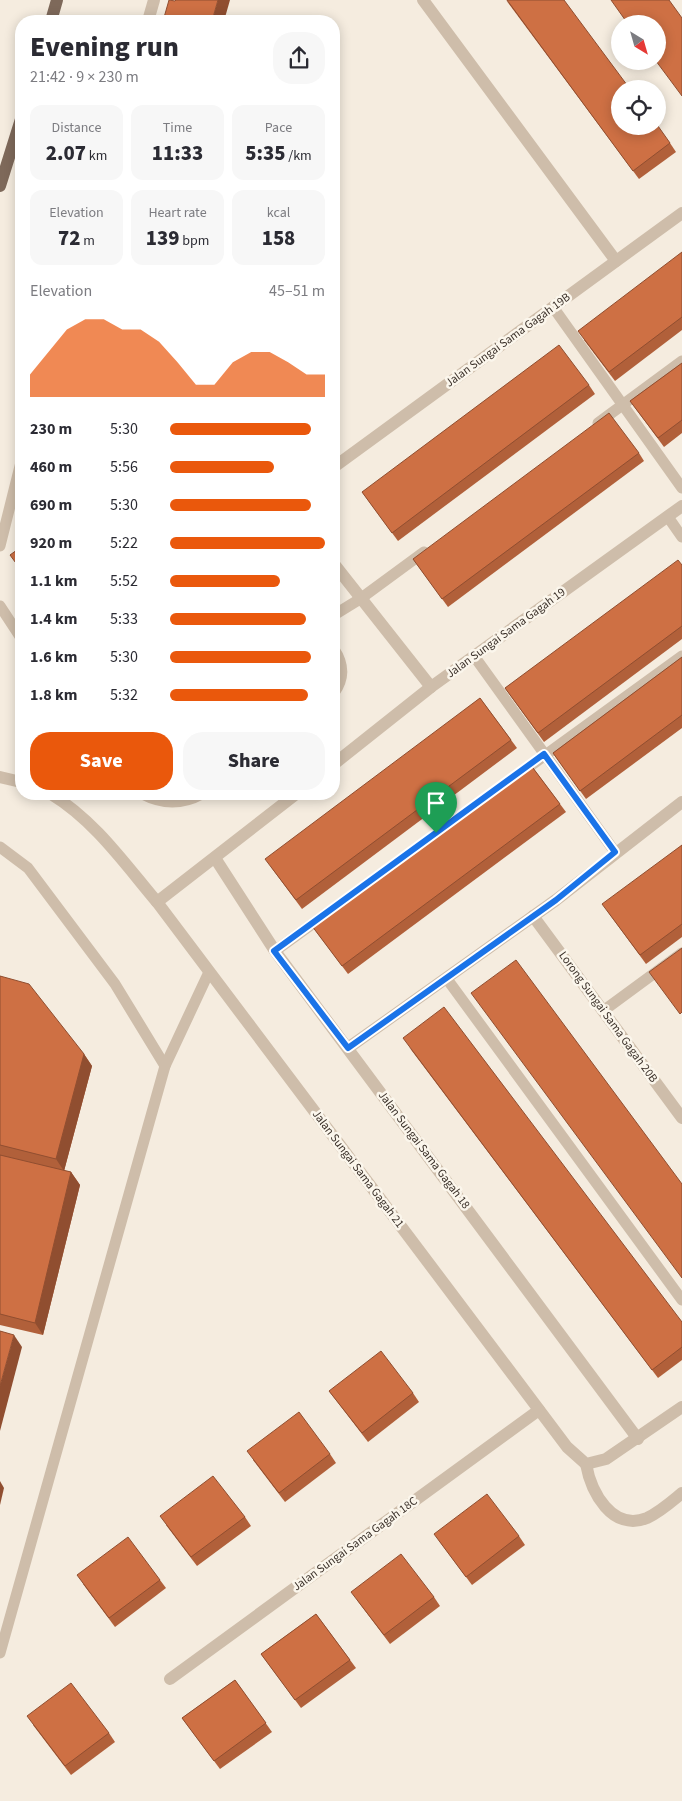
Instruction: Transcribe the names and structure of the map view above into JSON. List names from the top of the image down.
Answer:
{
  "streets": {
    "street": [
      "Jalan Sungai Sama Gagah 19B",
      "Jalan Sungai Sama Gagah 19",
      "Lorong Sungai Sama Gagah 20B",
      "Jalan Sungai Sama Gagah 18",
      "Jalan Sungai Sama Gagah 21",
      "Jalan Sungai Sama Gagah 18C"
    ]
  },
  "crossings": [
    ["Jalan Sungai Sama Gagah 21", "Jalan Sungai Sama Gagah 18C"]
  ],
  "north": "bottom right",
  "page": {
    "heading": ["Evening run", "21:42 · 9 × 230 m"],
    "stats": [
      ["Distance", "2.07 km"],
      ["Time", "11:33"],
      ["Pace", "5:35 /km"],
      ["Elevation", "72 m"],
      ["Heart rate", "139 bpm"],
      ["kcal", "158"]
    ],
    "chart": ["Elevation", "45–51 m"],
    "list": [
      {
        "name": "230 m",
        "note": "5:30"
      },
      {
        "name": "460 m",
        "note": "5:56"
      },
      {
        "name": "690 m",
        "note": "5:30"
      },
      {
        "name": "920 m",
        "note": "5:22"
      },
      {
        "name": "1.1 km",
        "note": "5:52"
      },
      {
        "name": "1.4 km",
        "note": "5:33"
      },
      {
        "name": "1.6 km",
        "note": "5:30"
      },
      {
        "name": "1.8 km",
        "note": "5:32"
      }
    ],
    "buttons": ["Save", "Share"]
  }
}
